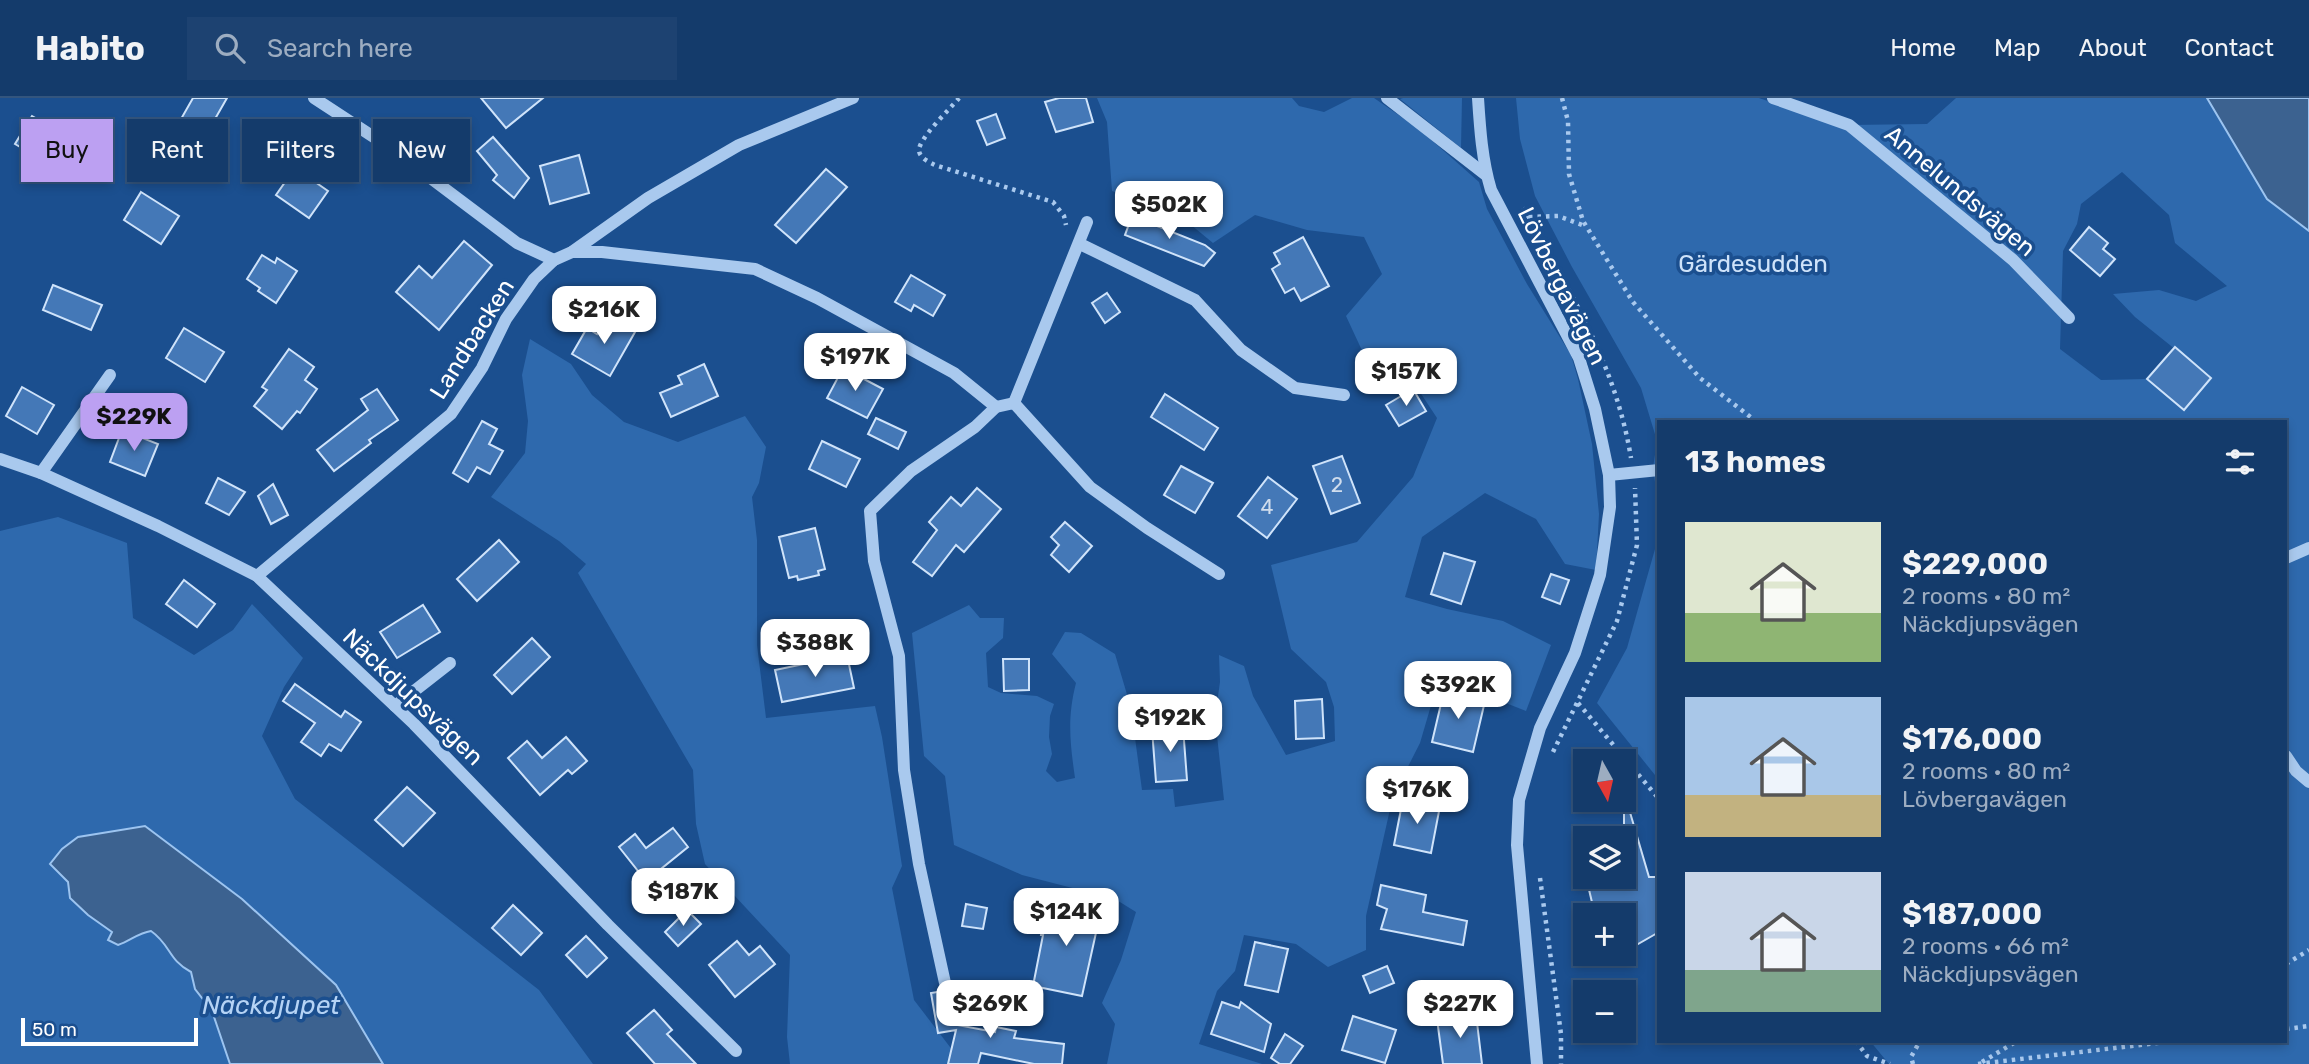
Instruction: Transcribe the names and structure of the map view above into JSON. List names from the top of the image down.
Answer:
{
  "streets": {
    "street": [
      "Annelundsvägen",
      "Lövbergavägen",
      "Landbacken",
      "Näckdjupsvägen"
    ]
  },
  "crossings": [
    ["Landbacken", "Näckdjupsvägen"]
  ],
  "water": ["Näckdjupet"],
  "parks": ["Gärdesudden"],
  "house_numbers": ["2", "4"],
  "scale_bar": "50 m",
  "north": "bottom",
  "page": {
    "header": "Habito",
    "search": "Search here",
    "nav": [
      "Home",
      "Map",
      "About",
      "Contact"
    ],
    "chip": [
      "Buy",
      "Rent",
      "Filters",
      "New"
    ],
    "price": [
      "$502K",
      "$216K",
      "$197K",
      "$157K",
      "$229K",
      "$388K",
      "$392K",
      "$192K",
      "$176K",
      "$187K",
      "$124K",
      "$269K",
      "$227K"
    ],
    "heading": "13 homes",
    "list": [
      {
        "name": "$229,000",
        "note": "2 rooms · 80 m² · Näckdjupsvägen"
      },
      {
        "name": "$176,000",
        "note": "2 rooms · 80 m² · Lövbergavägen"
      },
      {
        "name": "$187,000",
        "note": "2 rooms · 66 m² · Näckdjupsvägen"
      }
    ],
    "map_buttons": ["+", "−"],
    "scale": "50 m"
  }
}
